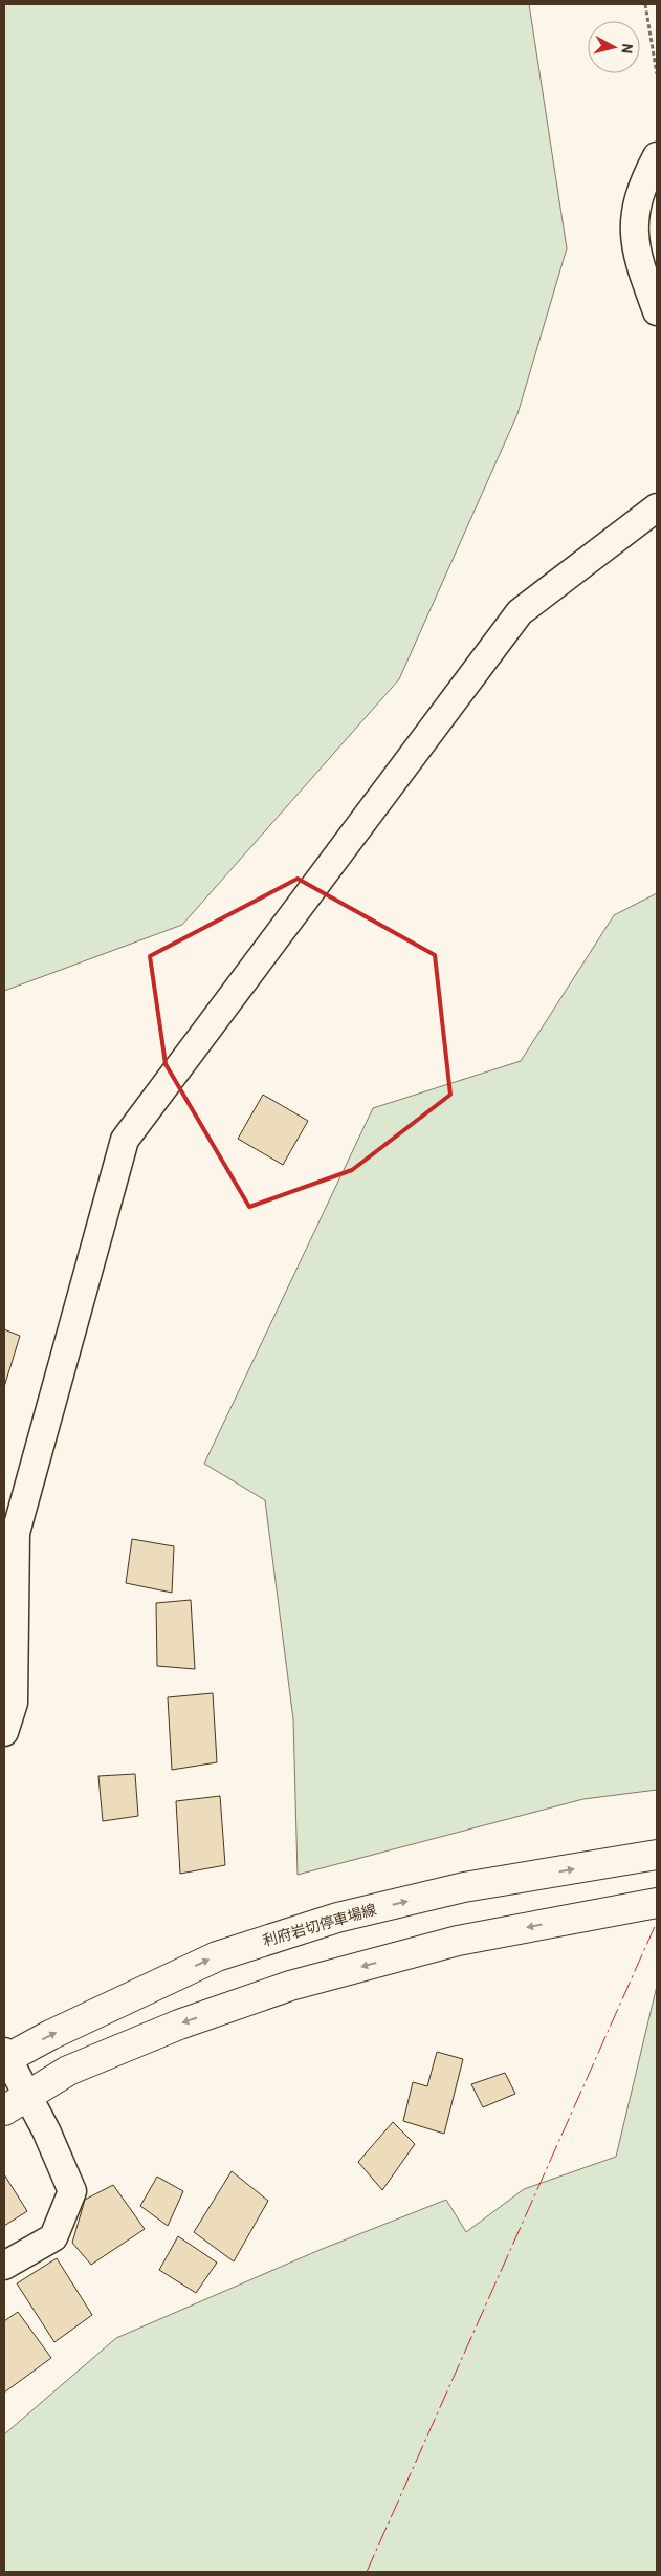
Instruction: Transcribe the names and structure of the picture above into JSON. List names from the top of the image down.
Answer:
{
  "streets": {
    "main road": ["利府岩切停車場線"]
  },
  "north": "right"
}
